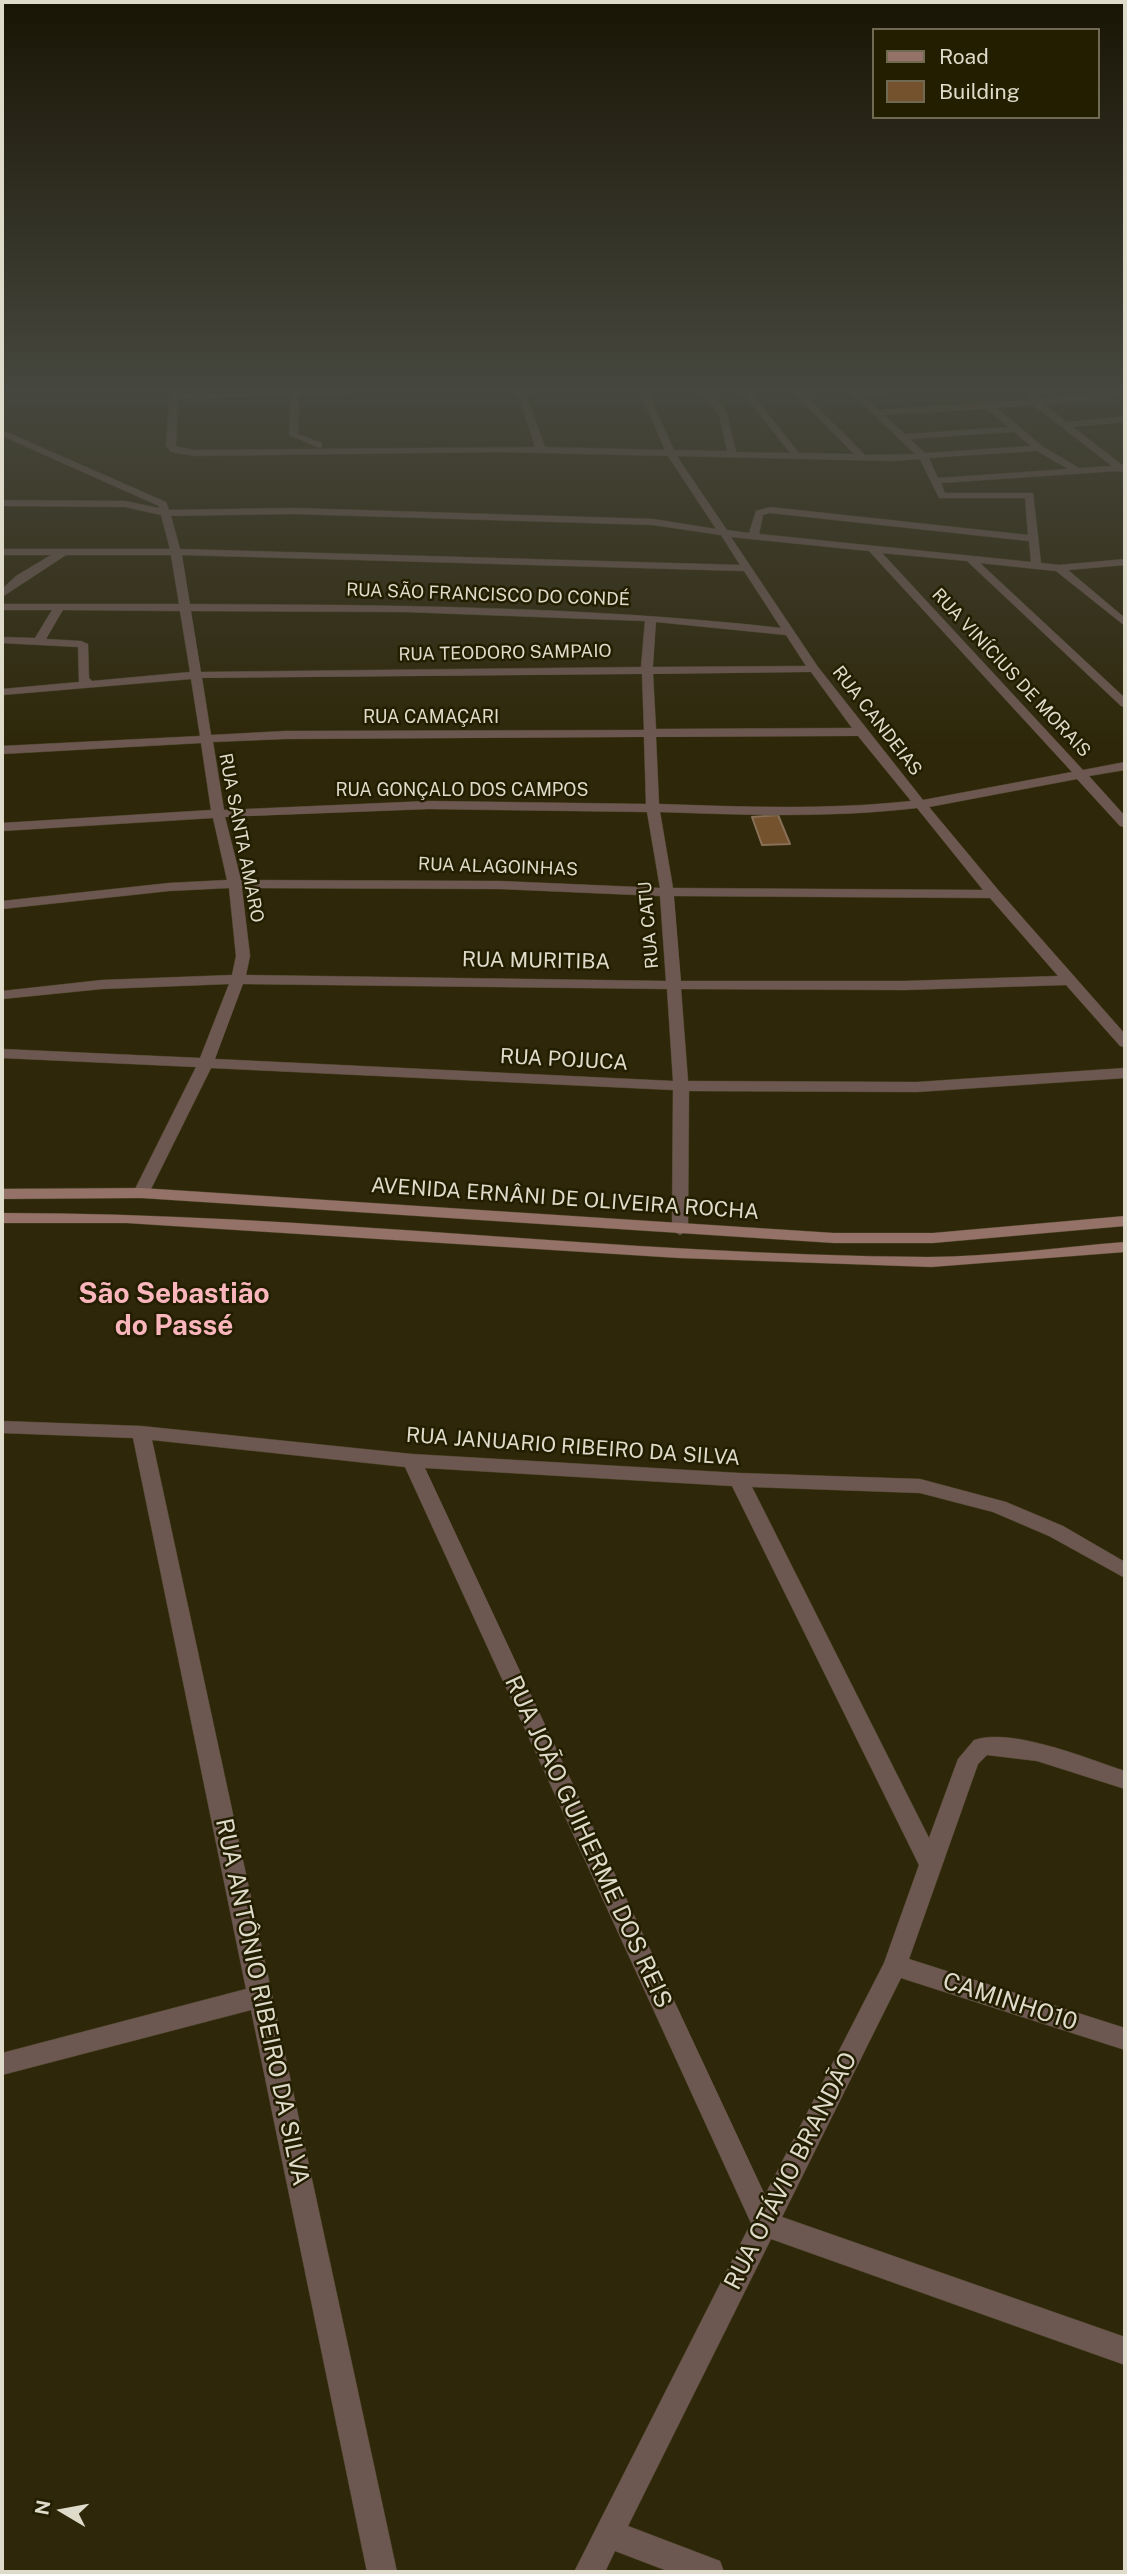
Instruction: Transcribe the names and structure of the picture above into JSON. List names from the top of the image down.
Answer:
{
  "streets": {
    "main road": ["AVENIDA ERNÂNI DE OLIVEIRA ROCHA"],
    "street": [
      "RUA SÃO FRANCISCO DO CONDÉ",
      "RUA TEODORO SAMPAIO",
      "RUA VINÍCIUS DE MORAIS",
      "RUA CAMAÇARI",
      "RUA CANDEIAS",
      "RUA GONÇALO DOS CAMPOS",
      "RUA SANTA AMARO",
      "RUA ALAGOINHAS",
      "RUA CATU",
      "RUA MURITIBA",
      "RUA POJUCA",
      "RUA JANUARIO RIBEIRO DA SILVA",
      "RUA JOÃO GUIHERME DOS REIS",
      "RUA ANTÔNIO RIBEIRO DA SILVA",
      "CAMINHO10",
      "RUA OTÁVIO BRANDÃO"
    ]
  },
  "crossings": [
    ["RUA SÃO FRANCISCO DO CONDÉ", "RUA CANDEIAS"],
    ["RUA SÃO FRANCISCO DO CONDÉ", "RUA SANTA AMARO"],
    ["RUA SÃO FRANCISCO DO CONDÉ", "RUA CATU"],
    ["RUA TEODORO SAMPAIO", "RUA CANDEIAS"],
    ["RUA TEODORO SAMPAIO", "RUA SANTA AMARO"],
    ["RUA TEODORO SAMPAIO", "RUA CATU"],
    ["RUA VINÍCIUS DE MORAIS", "RUA GONÇALO DOS CAMPOS"],
    ["RUA CAMAÇARI", "RUA CANDEIAS"],
    ["RUA CAMAÇARI", "RUA SANTA AMARO"],
    ["RUA CAMAÇARI", "RUA CATU"],
    ["RUA CANDEIAS", "RUA GONÇALO DOS CAMPOS"],
    ["RUA CANDEIAS", "RUA ALAGOINHAS"],
    ["RUA CANDEIAS", "RUA MURITIBA"],
    ["RUA GONÇALO DOS CAMPOS", "RUA SANTA AMARO"],
    ["RUA GONÇALO DOS CAMPOS", "RUA CATU"],
    ["RUA SANTA AMARO", "RUA ALAGOINHAS"],
    ["RUA SANTA AMARO", "RUA MURITIBA"],
    ["RUA SANTA AMARO", "RUA POJUCA"],
    ["RUA SANTA AMARO", "AVENIDA ERNÂNI DE OLIVEIRA ROCHA"],
    ["RUA ALAGOINHAS", "RUA CATU"],
    ["RUA CATU", "RUA MURITIBA"],
    ["RUA CATU", "RUA POJUCA"],
    ["RUA CATU", "AVENIDA ERNÂNI DE OLIVEIRA ROCHA"],
    ["RUA JANUARIO RIBEIRO DA SILVA", "RUA JOÃO GUIHERME DOS REIS"],
    ["RUA JANUARIO RIBEIRO DA SILVA", "RUA ANTÔNIO RIBEIRO DA SILVA"],
    ["RUA JOÃO GUIHERME DOS REIS", "RUA OTÁVIO BRANDÃO"],
    ["CAMINHO10", "RUA OTÁVIO BRANDÃO"]
  ],
  "districts": ["São Sebastião do Passé"],
  "legend": ["Road", "Building"],
  "north": "left"
}
